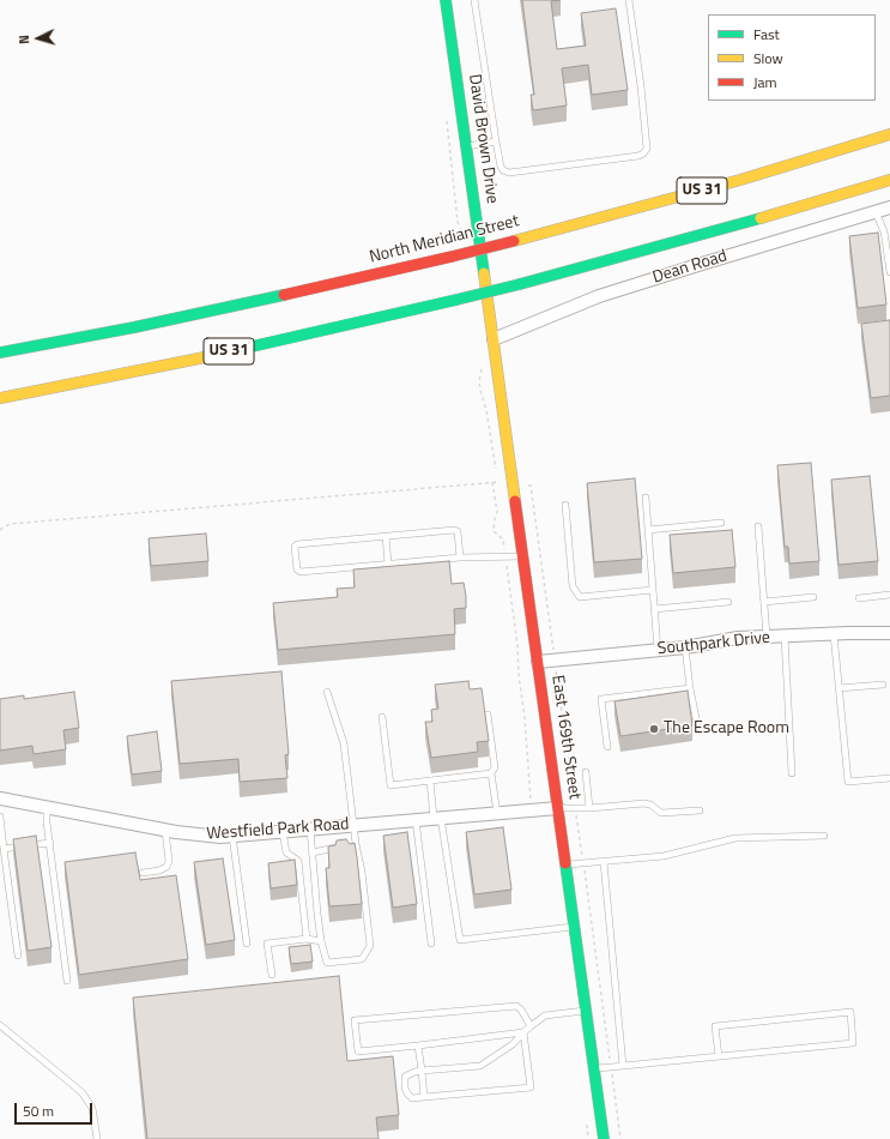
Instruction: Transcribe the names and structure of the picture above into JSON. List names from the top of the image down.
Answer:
{
  "streets": {
    "main road": [
      "David Brown Drive",
      "US 31",
      "North Meridian Street",
      "East 169th Street"
    ],
    "street": ["Dean Road", "Southpark Drive", "Westfield Park Road"]
  },
  "crossings": [
    ["David Brown Drive", "Dean Road"],
    ["David Brown Drive", "East 169th Street"],
    ["Dean Road", "East 169th Street"],
    ["Southpark Drive", "East 169th Street"],
    ["East 169th Street", "Westfield Park Road"]
  ],
  "places": ["The Escape Room"],
  "legend": ["Fast", "Slow", "Jam"],
  "scale_bar": "50 m",
  "north": "left"
}
